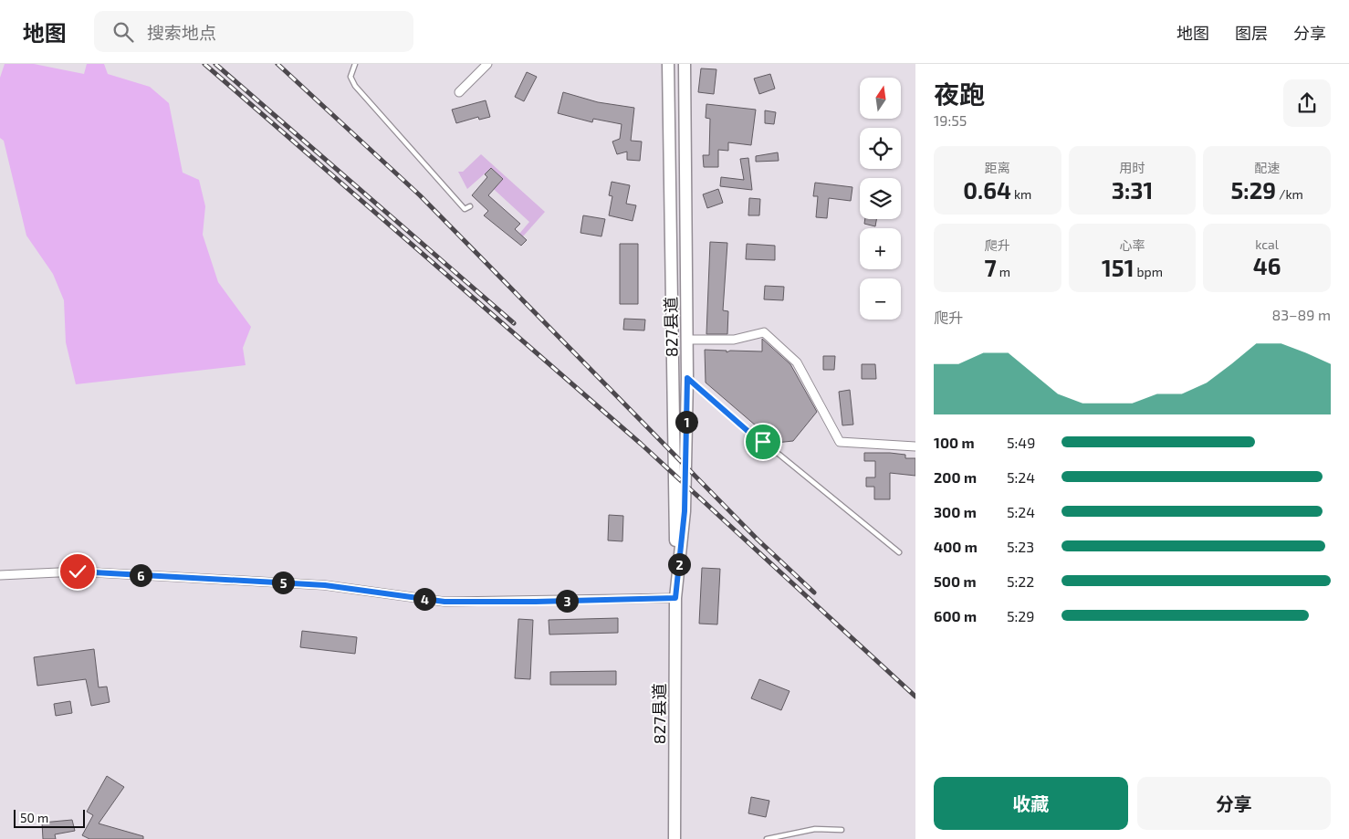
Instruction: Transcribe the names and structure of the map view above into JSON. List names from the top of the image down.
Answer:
{
  "streets": {
    "main road": ["827县道"]
  },
  "scale_bar": "50 m",
  "north": "top",
  "page": {
    "header": "地图",
    "search": "搜索地点",
    "nav": ["地图", "图层", "分享"],
    "heading": ["夜跑", "19:55"],
    "map_buttons": ["+", "−"],
    "stats": [
      ["距离", "0.64 km"],
      ["用时", "3:31"],
      ["配速", "5:29 /km"],
      ["爬升", "7 m"],
      ["心率", "151 bpm"],
      ["kcal", "46"]
    ],
    "chart": ["爬升", "83–89 m"],
    "pins": [
      "1",
      "2",
      "6",
      "5",
      "4",
      "3"
    ],
    "list": [
      {
        "name": "100 m",
        "note": "5:49"
      },
      {
        "name": "200 m",
        "note": "5:24"
      },
      {
        "name": "300 m",
        "note": "5:24"
      },
      {
        "name": "400 m",
        "note": "5:23"
      },
      {
        "name": "500 m",
        "note": "5:22"
      },
      {
        "name": "600 m",
        "note": "5:29"
      }
    ],
    "buttons": ["收藏", "分享"],
    "scale": "50 m"
  }
}
